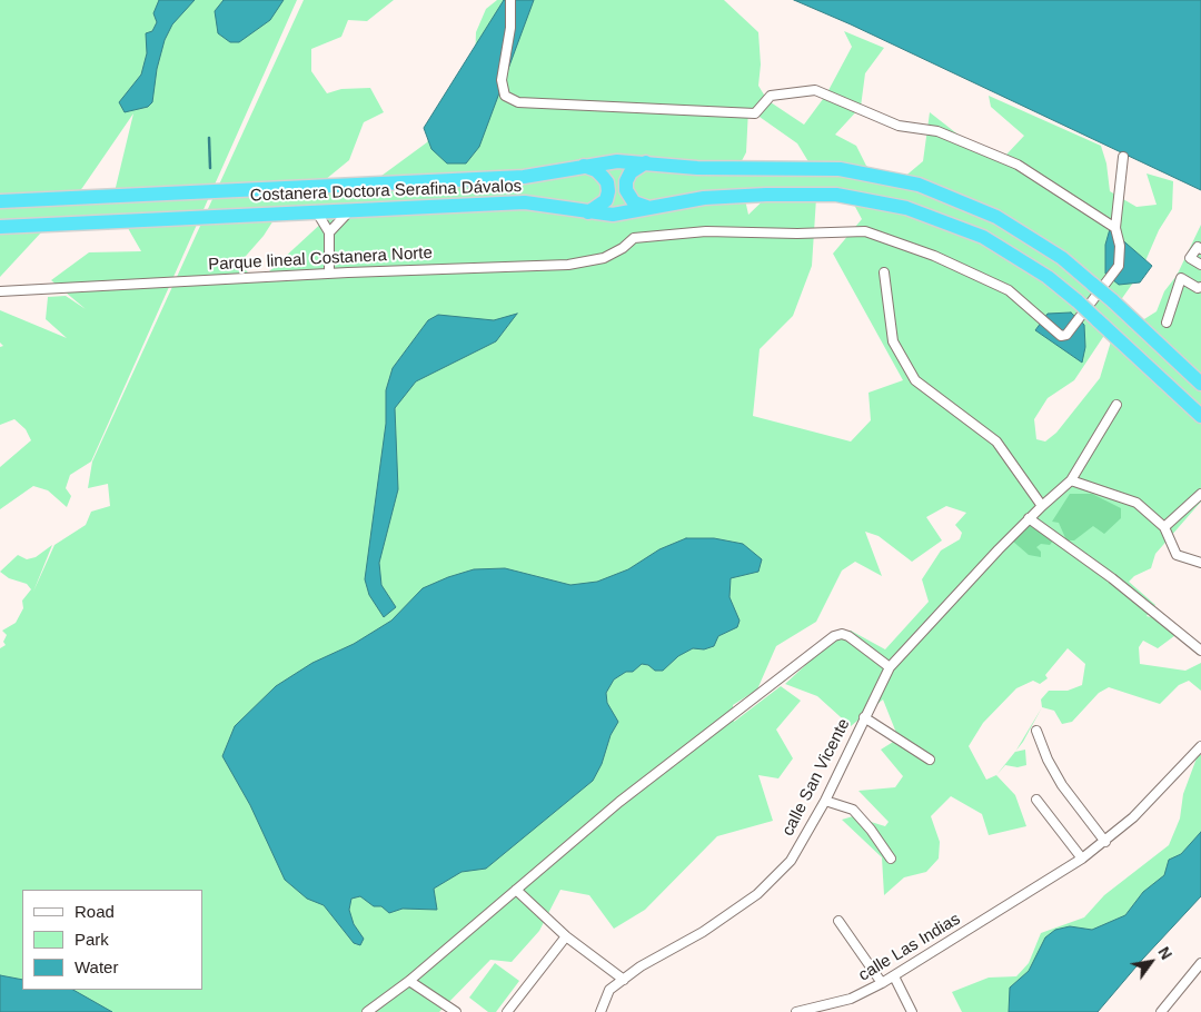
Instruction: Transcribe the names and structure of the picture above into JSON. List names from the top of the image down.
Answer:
{
  "streets": {
    "highway": ["Costanera Doctora Serafina Dávalos"],
    "street": ["Parque lineal Costanera Norte", "calle San Vicente", "calle Las Indias"]
  },
  "legend": ["Road", "Park", "Water"],
  "north": "top right"
}
